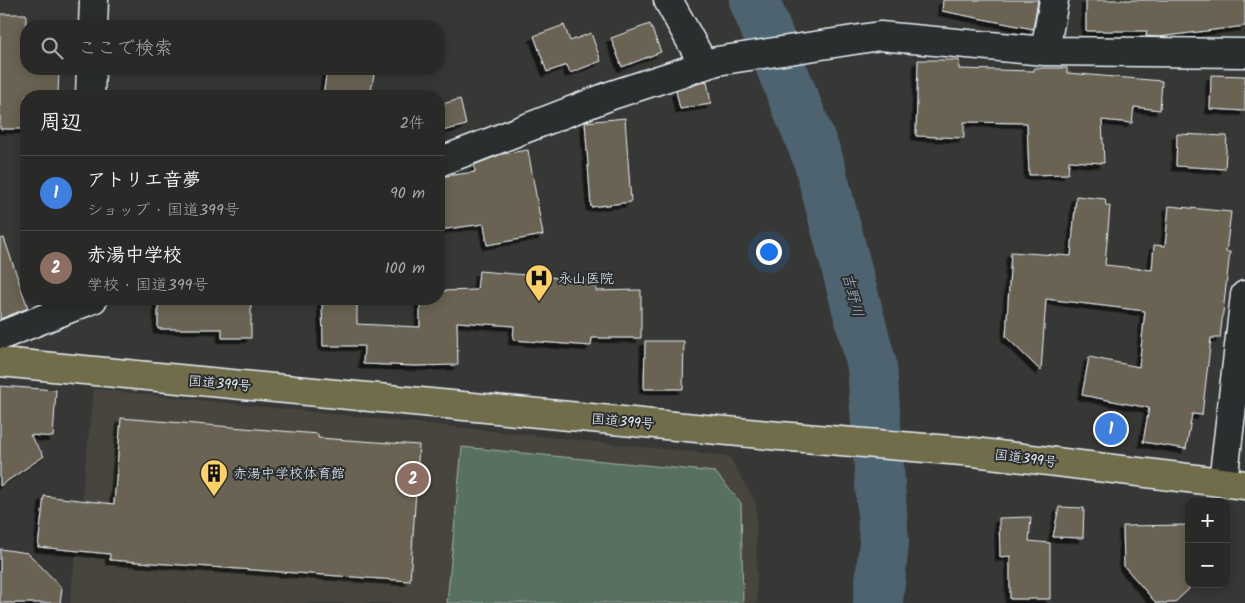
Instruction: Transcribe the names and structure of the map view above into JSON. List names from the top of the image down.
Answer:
{
  "streets": {
    "highway": ["国道399号"]
  },
  "water": ["吉野川"],
  "places": {
    "hospital": ["永山医院"],
    "building": ["赤湯中学校体育館"]
  },
  "page": {
    "search": "ここで検索",
    "heading": ["周辺", "2件"],
    "list": [
      {
        "mark": "1",
        "name": "アトリエ音夢",
        "note": "ショップ · 国道399号",
        "value": "90 m"
      },
      {
        "mark": "2",
        "name": "赤湯中学校",
        "note": "学校 · 国道399号",
        "value": "100 m"
      }
    ],
    "pins": ["1", "2"],
    "map_buttons": ["+", "−"]
  }
}
